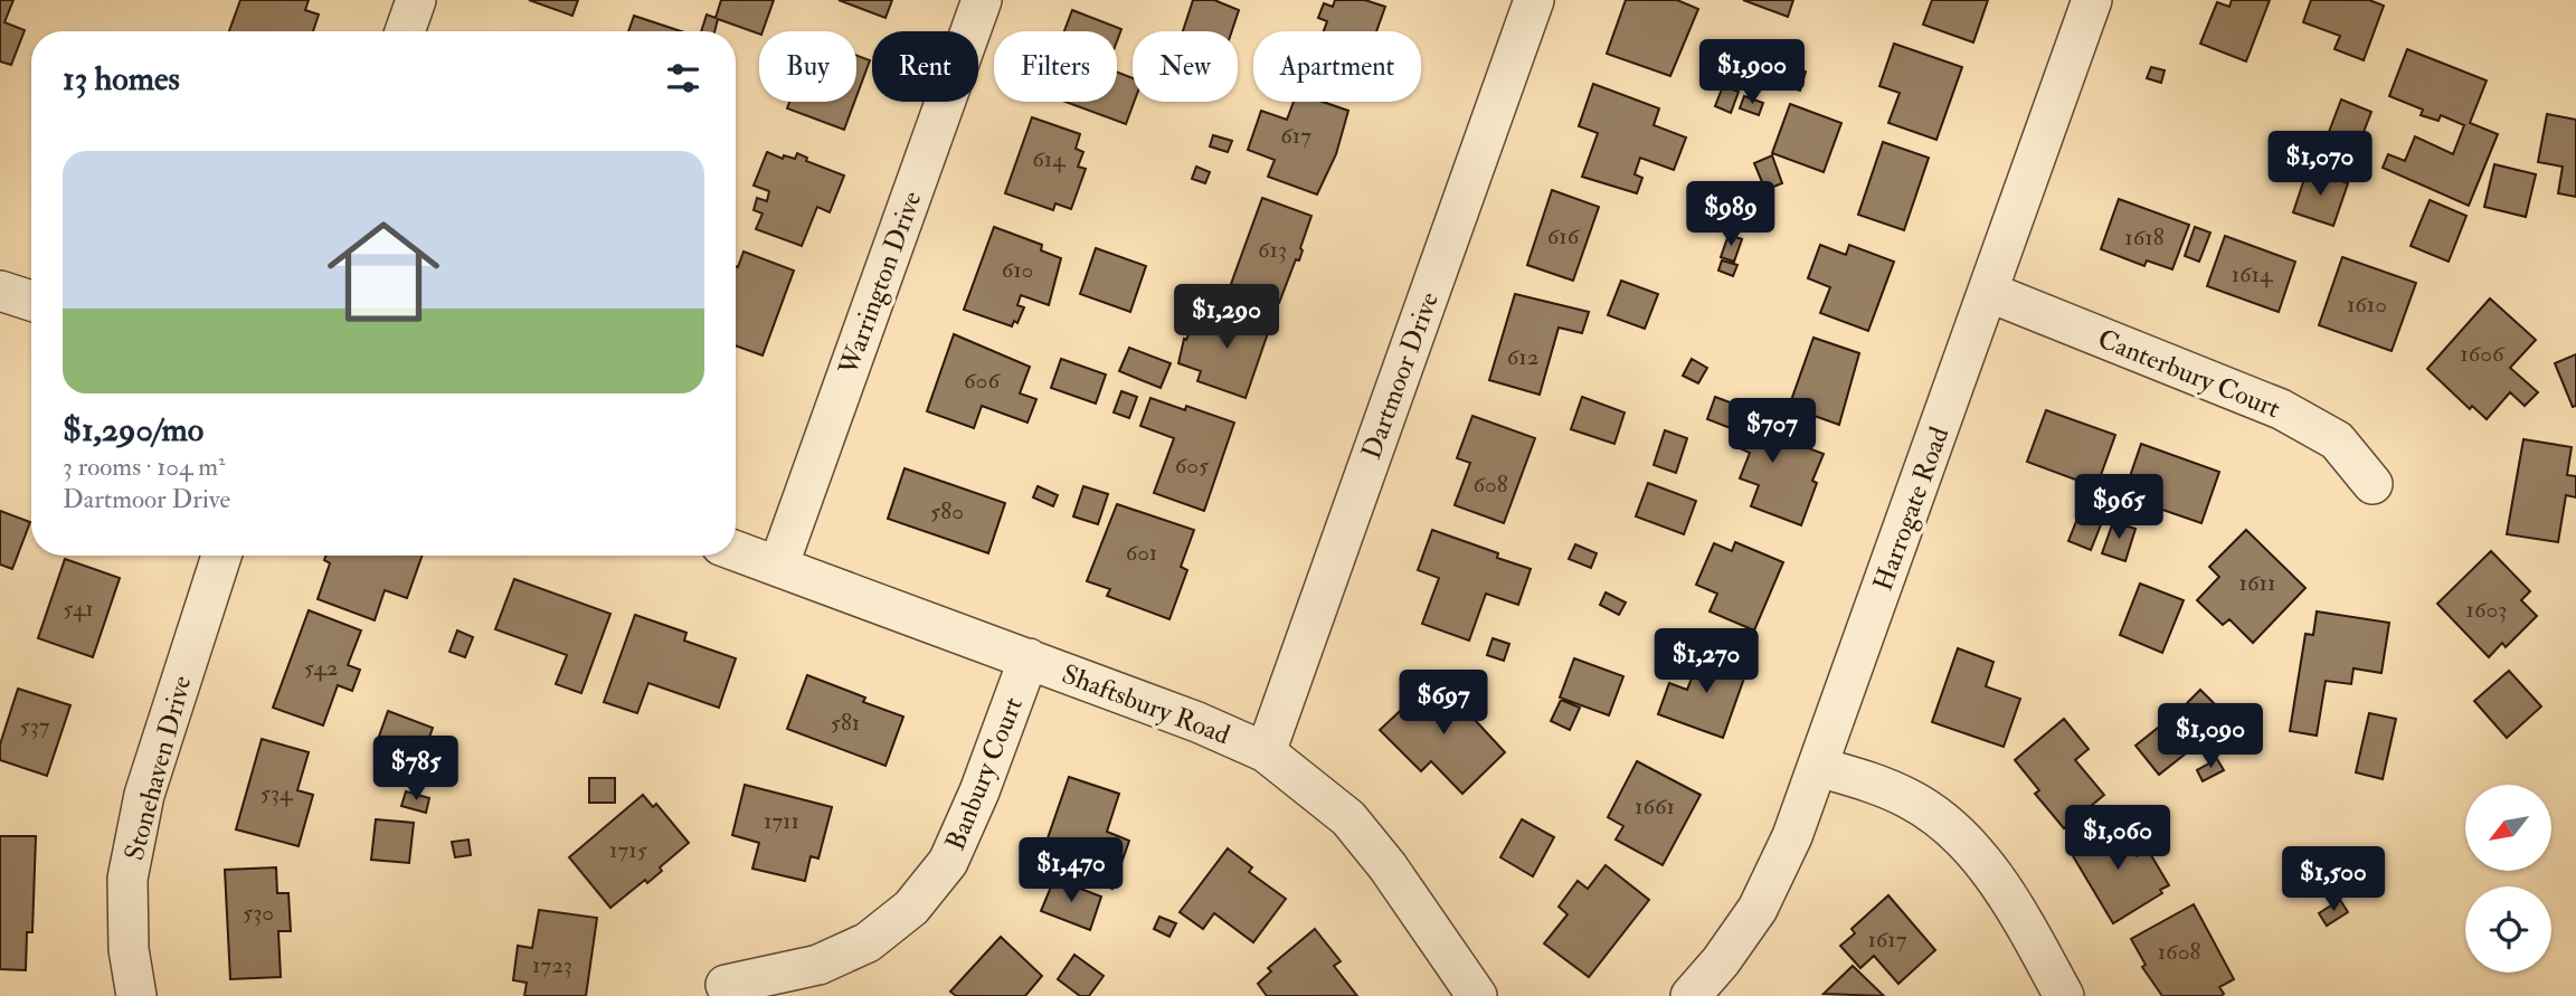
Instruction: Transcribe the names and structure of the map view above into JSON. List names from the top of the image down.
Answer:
{
  "streets": {
    "street": [
      "Warrington Drive",
      "Canterbury Court",
      "Dartmoor Drive",
      "Harrogate Road",
      "Shaftsbury Road",
      "Stonehaven Drive",
      "Banbury Court"
    ]
  },
  "crossings": [
    ["Warrington Drive", "Shaftsbury Road"],
    ["Canterbury Court", "Harrogate Road"],
    ["Dartmoor Drive", "Shaftsbury Road"],
    ["Shaftsbury Road", "Banbury Court"]
  ],
  "house_numbers": [
    "617",
    "614",
    "616",
    "1618",
    "613",
    "610",
    "1614",
    "1610",
    "1606",
    "612",
    "606",
    "605",
    "608",
    "580",
    "601",
    "1611",
    "541",
    "1603",
    "542",
    "581",
    "537",
    "534",
    "1661",
    "1711",
    "1715",
    "530",
    "1617",
    "1608",
    "1723"
  ],
  "north": "bottom left",
  "page": {
    "chip": [
      "Buy",
      "Rent",
      "Filters",
      "New",
      "Apartment"
    ],
    "heading": "13 homes",
    "price": [
      "$1,900",
      "$1,070",
      "$989",
      "$1,290",
      "$707",
      "$965",
      "$1,270",
      "$697",
      "$1,090",
      "$785",
      "$1,060",
      "$1,470",
      "$1,500"
    ],
    "list": [
      {
        "name": "$1,290/mo",
        "note": "3 rooms · 104 m² · Dartmoor Drive"
      }
    ]
  }
}
